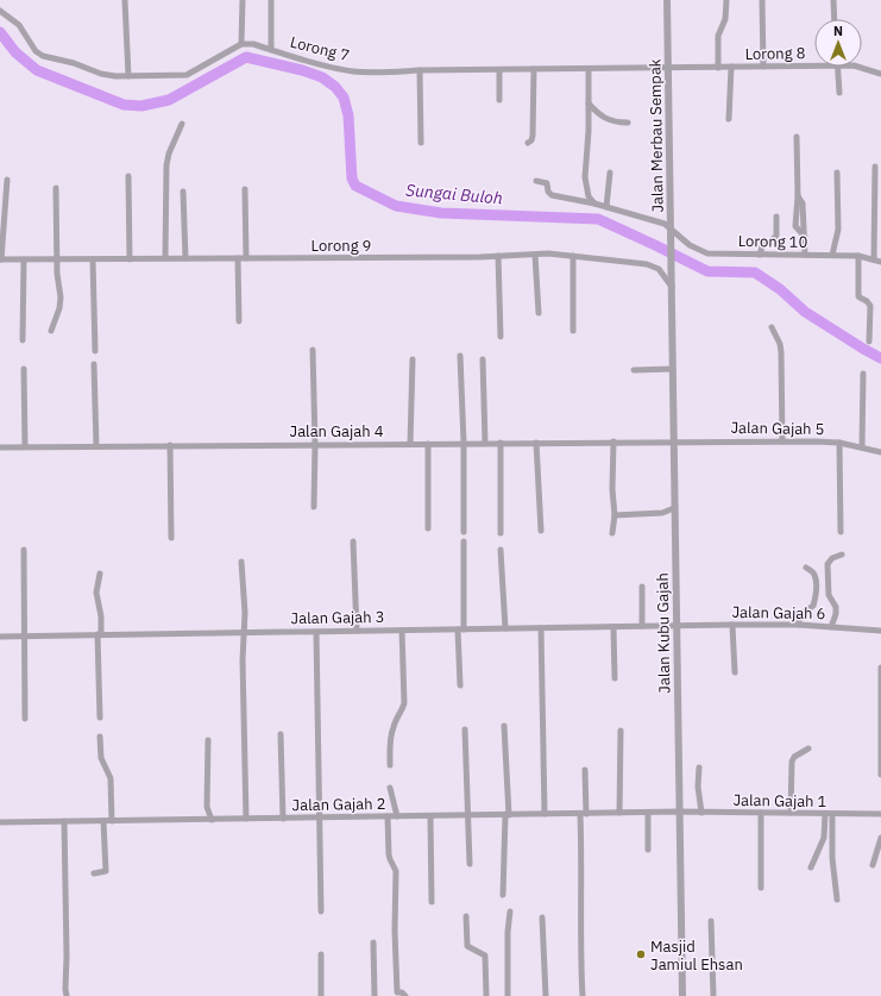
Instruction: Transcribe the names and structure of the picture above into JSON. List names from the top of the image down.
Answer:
{
  "streets": {
    "street": [
      "Lorong 7",
      "Lorong 8",
      "Jalan Merbau Sempak",
      "Lorong 10",
      "Lorong 9",
      "Jalan Gajah 5",
      "Jalan Gajah 4",
      "Jalan Gajah 6",
      "Jalan Gajah 3",
      "Jalan Kubu Gajah",
      "Jalan Gajah 1",
      "Jalan Gajah 2"
    ]
  },
  "crossings": [
    ["Lorong 7", "Lorong 8"],
    ["Lorong 7", "Jalan Merbau Sempak"],
    ["Lorong 8", "Jalan Merbau Sempak"],
    ["Jalan Merbau Sempak", "Lorong 10"],
    ["Jalan Merbau Sempak", "Jalan Kubu Gajah"],
    ["Lorong 9", "Jalan Kubu Gajah"],
    ["Jalan Gajah 5", "Jalan Gajah 4"],
    ["Jalan Gajah 5", "Jalan Kubu Gajah"],
    ["Jalan Gajah 4", "Jalan Kubu Gajah"],
    ["Jalan Gajah 6", "Jalan Gajah 3"],
    ["Jalan Gajah 6", "Jalan Kubu Gajah"],
    ["Jalan Gajah 3", "Jalan Kubu Gajah"],
    ["Jalan Kubu Gajah", "Jalan Gajah 1"],
    ["Jalan Kubu Gajah", "Jalan Gajah 2"],
    ["Jalan Gajah 1", "Jalan Gajah 2"]
  ],
  "water": ["Sungai Buloh"],
  "places": ["Masjid Jamiul Ehsan"],
  "north": "top"
}
